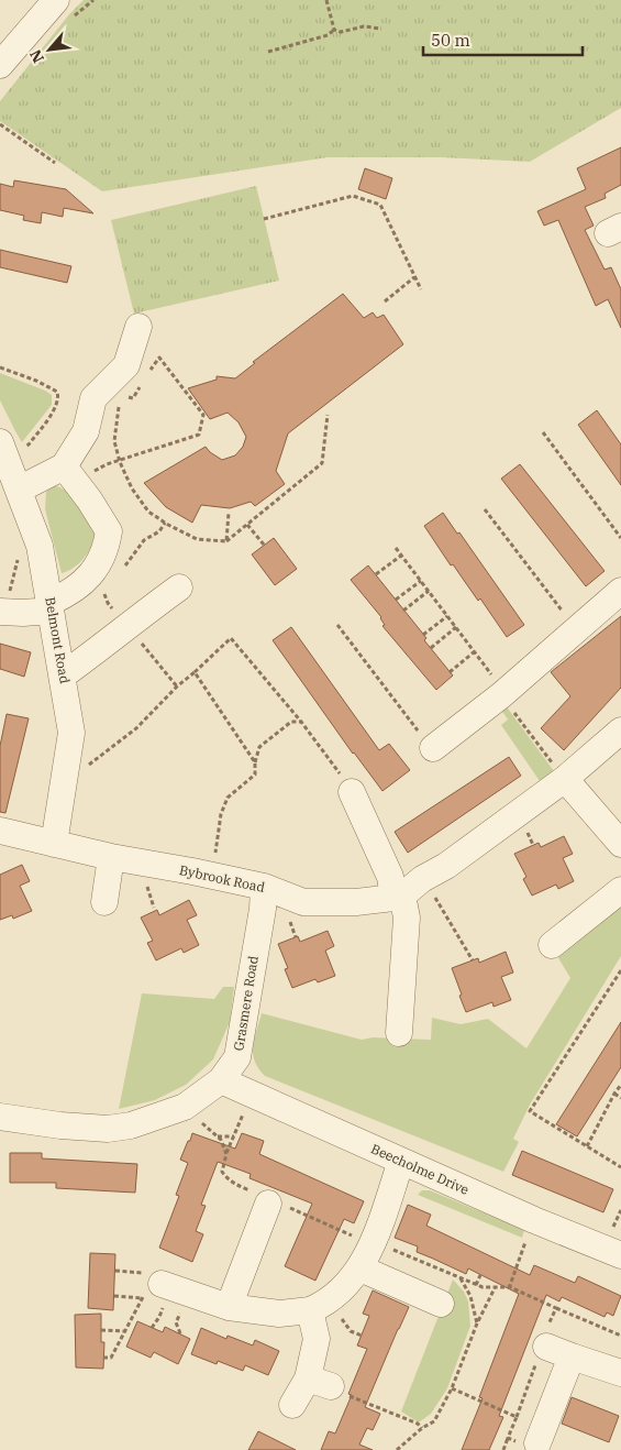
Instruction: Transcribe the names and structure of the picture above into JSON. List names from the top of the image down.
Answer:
{
  "streets": {
    "street": [
      "Belmont Road",
      "Bybrook Road",
      "Grasmere Road",
      "Beecholme Drive"
    ]
  },
  "crossings": [
    ["Belmont Road", "Bybrook Road"],
    ["Bybrook Road", "Grasmere Road"],
    ["Grasmere Road", "Beecholme Drive"]
  ],
  "scale_bar": "50 m",
  "north": "bottom left"
}
